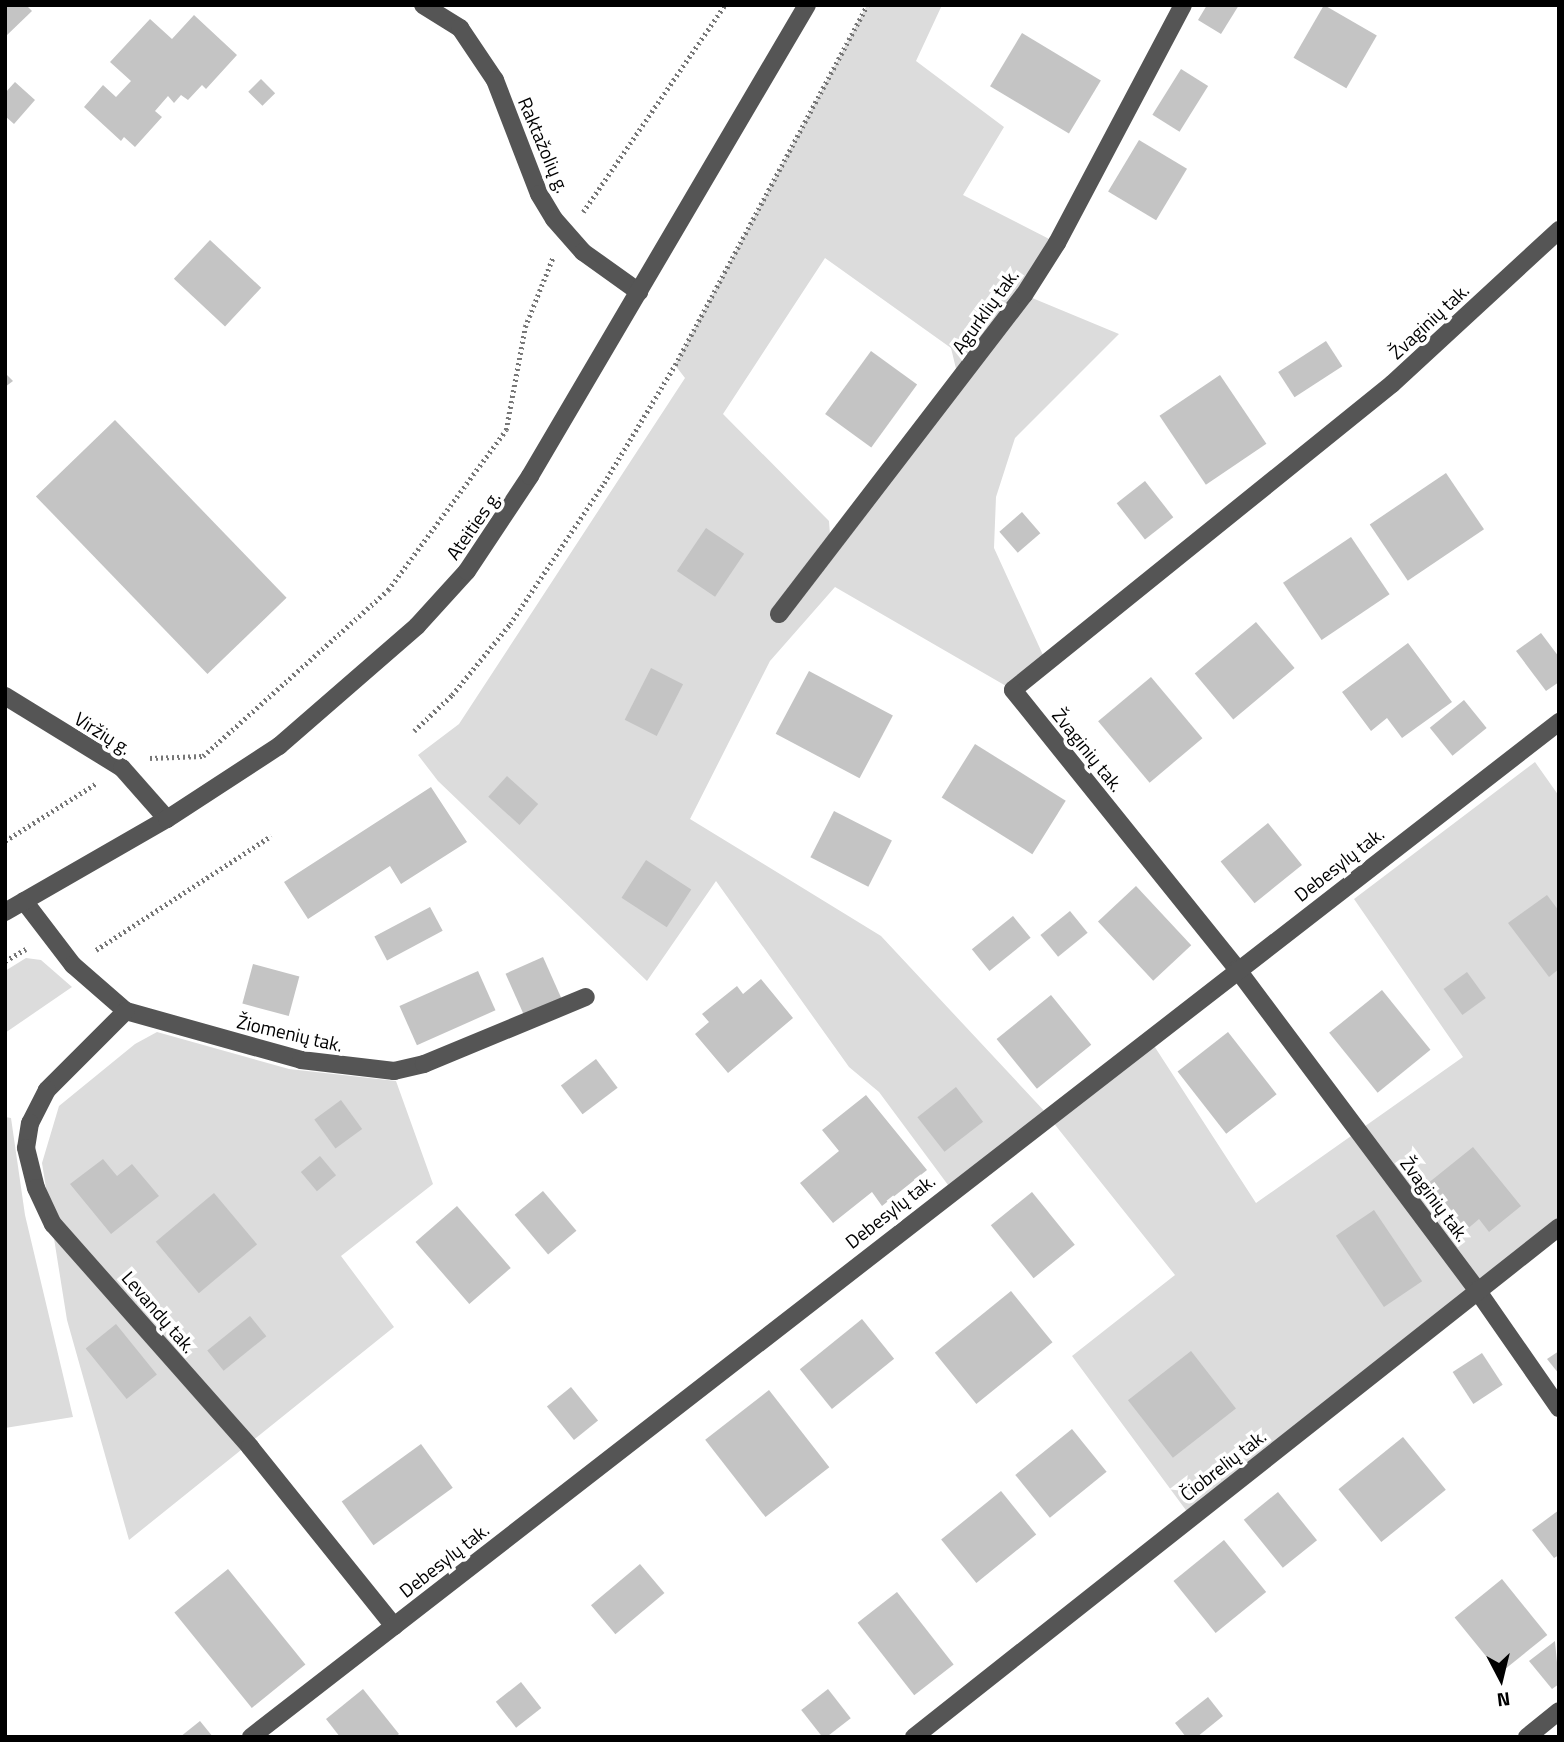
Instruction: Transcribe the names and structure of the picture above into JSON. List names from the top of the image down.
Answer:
{
  "streets": {
    "street": [
      "Raktažolių g.",
      "Agurklių tak.",
      "Žvaginių tak.",
      "Ateities g.",
      "Viržių g.",
      "Debesylų tak.",
      "Žiomenių tak.",
      "Levandų tak.",
      "Čiobrelių tak."
    ]
  },
  "crossings": [
    ["Raktažolių g.", "Ateities g."],
    ["Žvaginių tak.", "Debesylų tak."],
    ["Žvaginių tak.", "Čiobrelių tak."],
    ["Ateities g.", "Viržių g."],
    ["Ateities g.", "Žiomenių tak."],
    ["Debesylų tak.", "Levandų tak."],
    ["Žiomenių tak.", "Levandų tak."]
  ],
  "north": "bottom"
}
